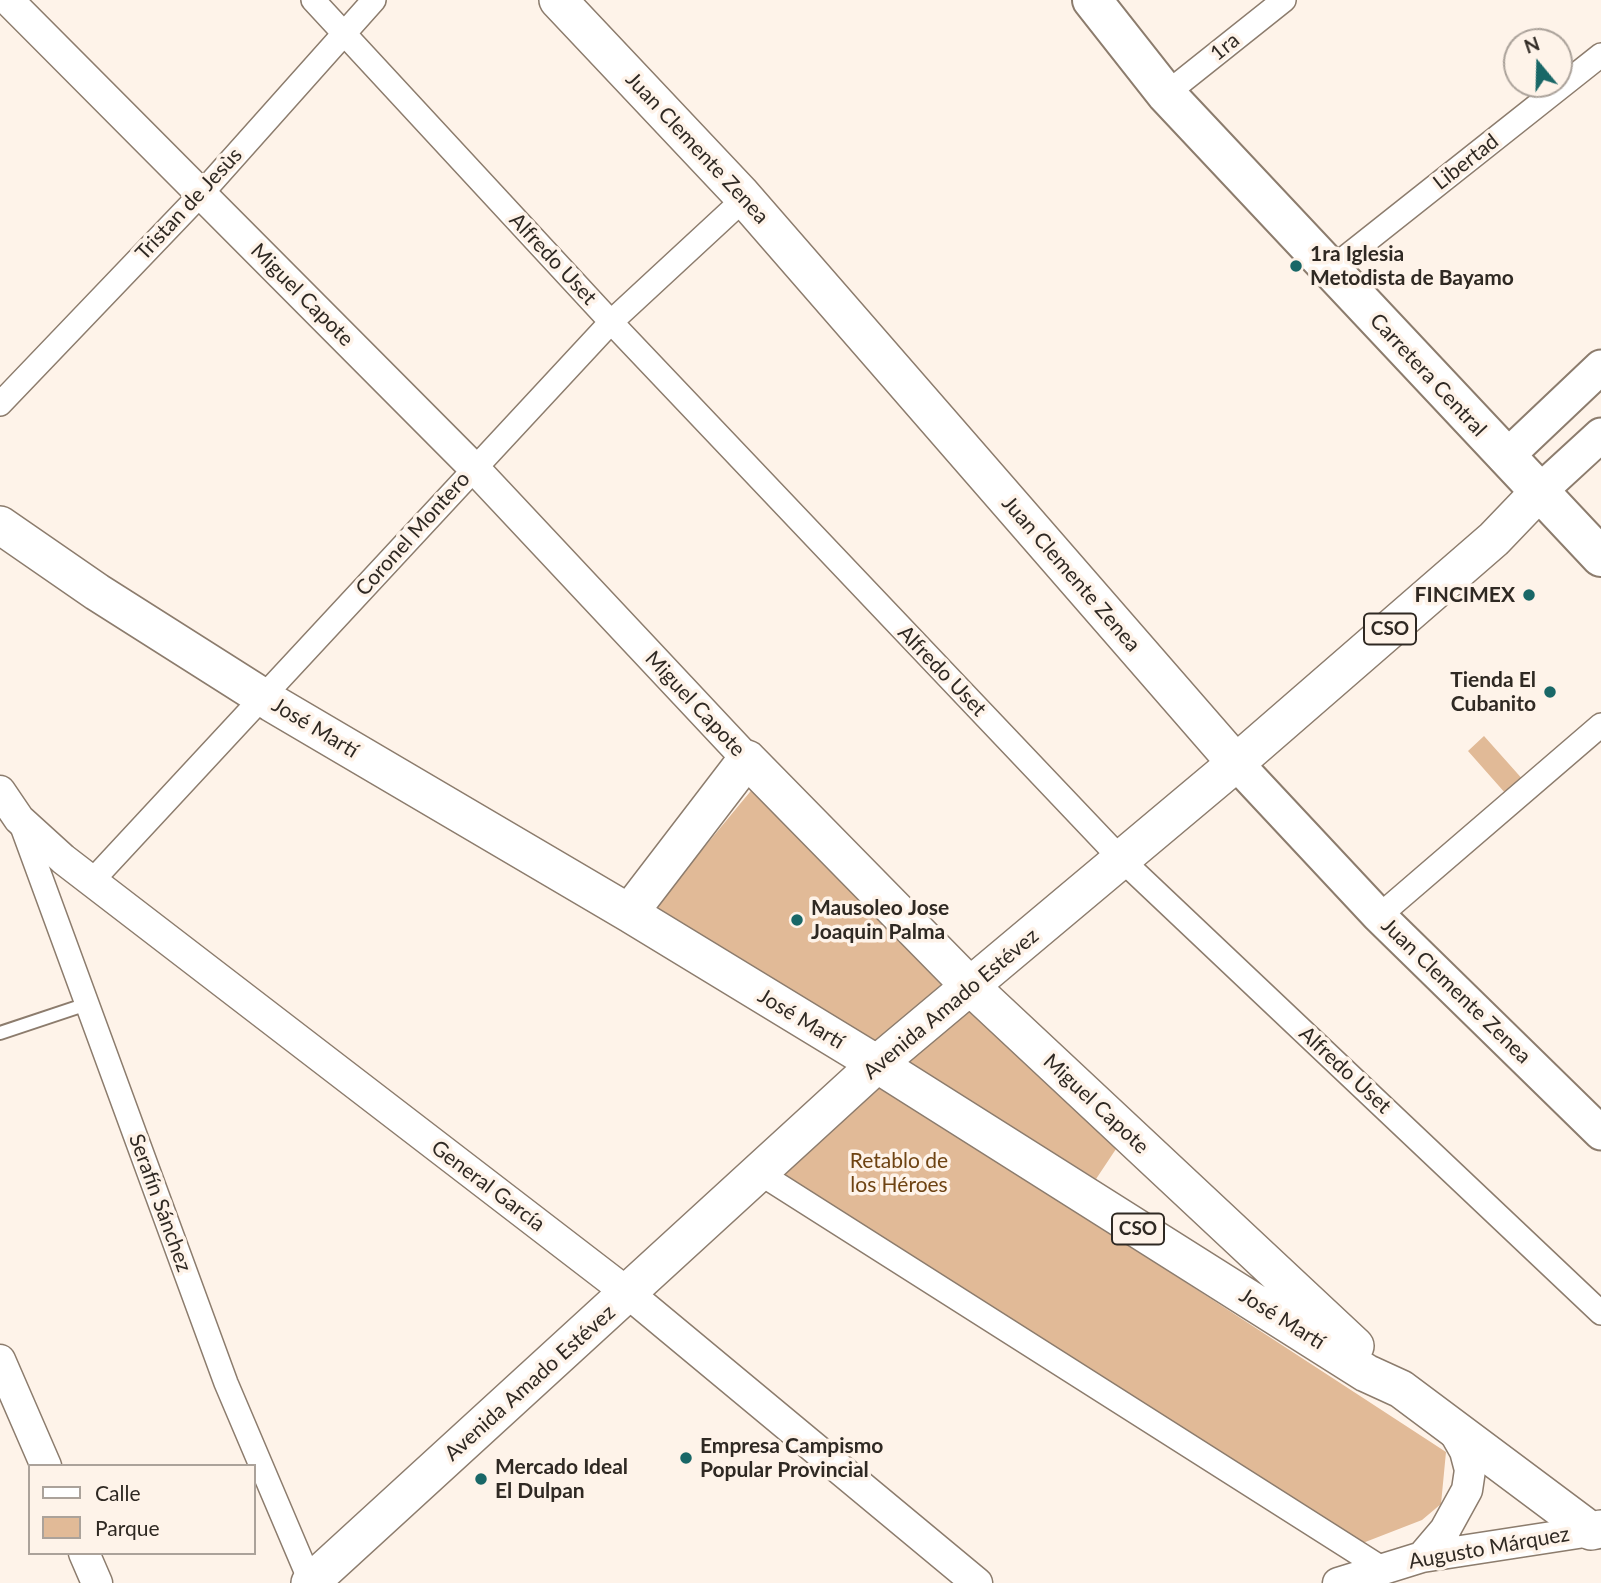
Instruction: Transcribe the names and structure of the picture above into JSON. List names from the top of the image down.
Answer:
{
  "streets": {
    "highway": ["Carretera Central"],
    "main road": [
      "Juan Clemente Zenea",
      "Miguel Capote",
      "CSO",
      "José Martí",
      "Avenida Amado Estévez"
    ],
    "street": [
      "1ra",
      "Libertad",
      "Tristan de Jesùs",
      "Alfredo Uset",
      "Coronel Montero",
      "General García",
      "Serafín Sánchez",
      "Augusto Márquez"
    ]
  },
  "crossings": [
    ["1ra", "Carretera Central"],
    ["Juan Clemente Zenea", "Coronel Montero"],
    ["Juan Clemente Zenea", "Avenida Amado Estévez"],
    ["Libertad", "Carretera Central"],
    ["Tristan de Jesùs", "Alfredo Uset"],
    ["Tristan de Jesùs", "Miguel Capote"],
    ["Alfredo Uset", "Coronel Montero"],
    ["Alfredo Uset", "Avenida Amado Estévez"],
    ["Miguel Capote", "Coronel Montero"],
    ["Miguel Capote", "José Martí"],
    ["Miguel Capote", "Avenida Amado Estévez"],
    ["Carretera Central", "Avenida Amado Estévez"],
    ["Coronel Montero", "José Martí"],
    ["Coronel Montero", "General García"],
    ["José Martí", "Avenida Amado Estévez"],
    ["José Martí", "Augusto Márquez"],
    ["Avenida Amado Estévez", "General García"],
    ["Avenida Amado Estévez", "Serafín Sánchez"],
    ["General García", "Serafín Sánchez"]
  ],
  "parks": ["Retablo de los Héroes"],
  "places": [
    "1ra Iglesia Metodista de Bayamo",
    "FINCIMEX",
    "Tienda El Cubanito",
    "Mausoleo Jose Joaquin Palma",
    "Empresa Campismo Popular Provincial",
    "Mercado Ideal El Dulpan"
  ],
  "legend": ["Calle", "Parque"],
  "north": "top"
}
